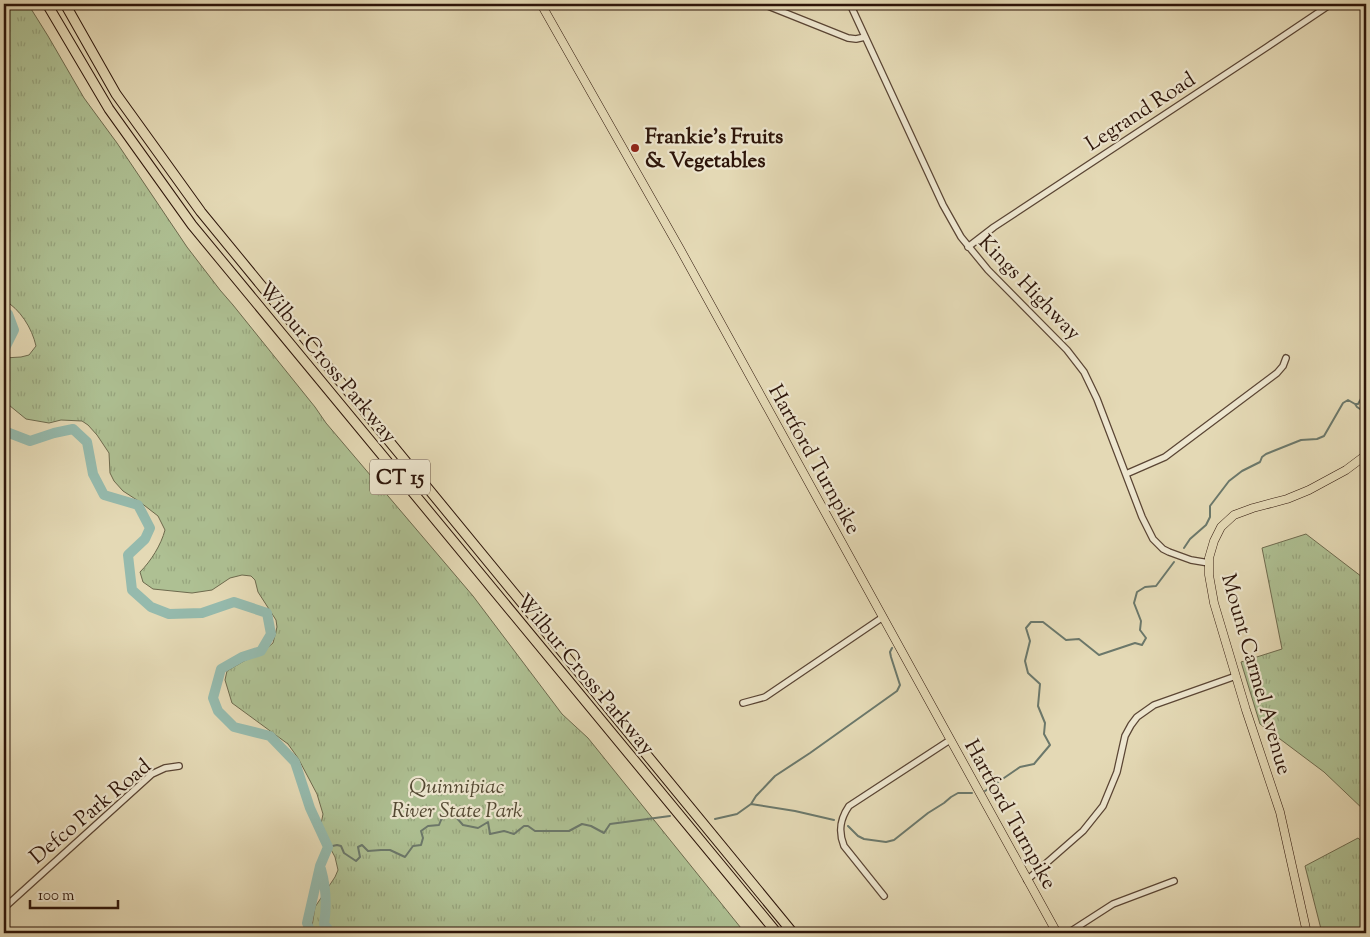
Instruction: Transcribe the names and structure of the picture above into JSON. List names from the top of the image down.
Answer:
{
  "streets": {
    "highway": ["Wilbur Cross Parkway", "CT 15"],
    "main road": ["Hartford Turnpike", "Mount Carmel Avenue"],
    "street": ["Legrand Road", "Kings Highway", "Defco Park Road"]
  },
  "crossings": [
    ["Legrand Road", "Kings Highway"],
    ["Kings Highway", "Mount Carmel Avenue"]
  ],
  "parks": ["Quinnipiac River State Park"],
  "places": ["Frankie's Fruits & Vegetables"],
  "scale_bar": "100 m"
}
